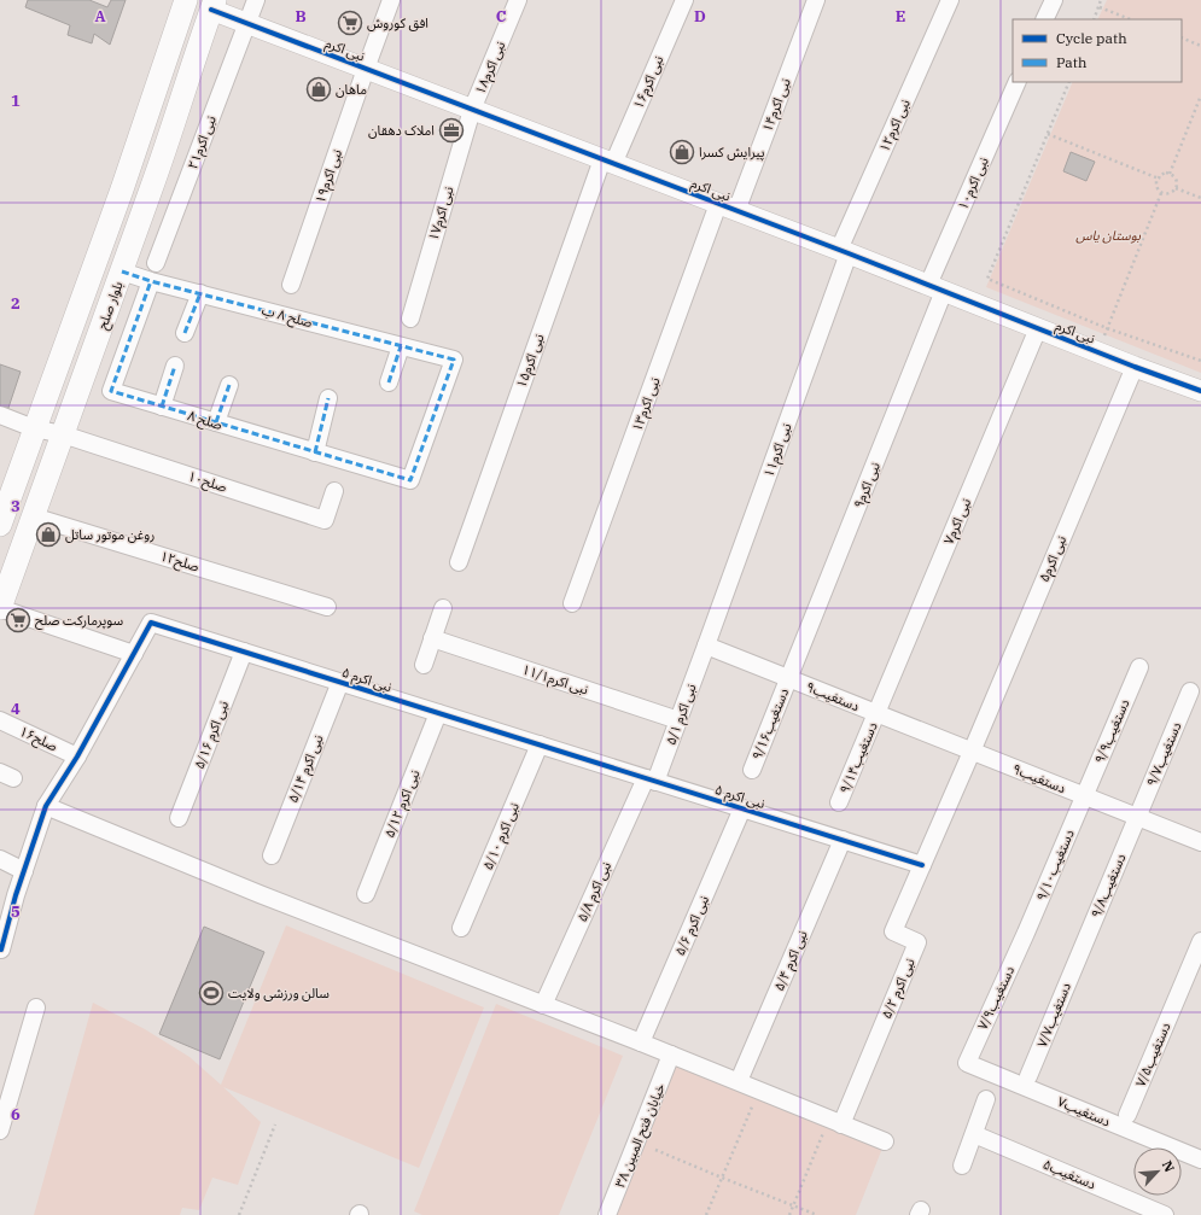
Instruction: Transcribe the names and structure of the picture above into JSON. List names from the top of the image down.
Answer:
{
  "streets": {
    "main road": ["بلوار صلح"],
    "street": [
      "نبی اکرم",
      "نبی اکرم۱۸",
      "نبی اکرم۱۶",
      "نبی اکرم۱۴",
      "نبی اکرم۱۲",
      "نبی اکرم۲۱",
      "نبی اکرم۱۹",
      "نبی اکرم۱۰",
      "نبی اکرم۱۷",
      "صلح ۸ ب",
      "نبی اکرم۱۵",
      "نبی اکرم۱۳",
      "۸ صلح",
      "نبی اکرم۱۱",
      "صلح۱۰",
      "نبی اکرم۹",
      "نبی اکرم۷",
      "نبی اکرم۵",
      "صلح۱۲",
      "نبی اکرم ۵",
      "نبی اکرم۱۱/۱",
      "۹دستغیب",
      "نبی اکرم ۵/۱",
      "دستغیب۹/۱۶",
      "دستغیب۹/۹",
      "نبی اکرم ۵/۱۶",
      "صلح۱۶",
      "دستغیب۹/۷",
      "دستغیب۹/۱۴",
      "نبی اکرم ۵/۱۴",
      "دستغیب۹",
      "نبی اکرم ۵/۱۲",
      "نبی اکرم ۵/۱۰",
      "دستغیب۹/۱۰",
      "دستغیب۹/۸",
      "نبی اکرم ۵/۸",
      "نبی اکرم ۵/۶",
      "نبی اکرم ۵/۴",
      "نبی اکرم ۵/۲",
      "دستغیب۷/۹",
      "دستغیب۷/۷",
      "دستغیب۷/۵",
      "دستغیب۷",
      "خیابان فتح المبین ۳۸",
      "دستغیب۵"
    ]
  },
  "crossings": [
    ["نبی اکرم", "نبی اکرم۱۸"],
    ["نبی اکرم", "نبی اکرم۱۶"],
    ["نبی اکرم", "نبی اکرم۱۴"],
    ["نبی اکرم", "نبی اکرم۱۲"],
    ["نبی اکرم", "نبی اکرم۲۱"],
    ["نبی اکرم", "نبی اکرم۱۹"],
    ["نبی اکرم", "نبی اکرم۱۰"],
    ["نبی اکرم", "نبی اکرم۱۷"],
    ["نبی اکرم", "بلوار صلح"],
    ["نبی اکرم", "نبی اکرم۱۵"],
    ["نبی اکرم", "نبی اکرم۱۳"],
    ["نبی اکرم", "نبی اکرم۱۱"],
    ["نبی اکرم", "نبی اکرم۹"],
    ["نبی اکرم", "نبی اکرم۷"],
    ["نبی اکرم", "نبی اکرم۵"],
    ["نبی اکرم۱۸", "نبی اکرم۱۷"],
    ["نبی اکرم۱۶", "نبی اکرم۱۵"],
    ["نبی اکرم۱۴", "نبی اکرم۱۳"],
    ["نبی اکرم۱۲", "نبی اکرم۱۱"],
    ["نبی اکرم۱۰", "نبی اکرم۹"],
    ["بلوار صلح", "صلح ۸ ب"],
    ["بلوار صلح", "صلح۱۰"],
    ["بلوار صلح", "صلح۱۲"],
    ["صلح ۸ ب", "۸ صلح"],
    ["نبی اکرم۱۱", "نبی اکرم ۵/۱"],
    ["نبی اکرم۹", "۹دستغیب"],
    ["نبی اکرم۹", "دستغیب۹/۱۶"],
    ["نبی اکرم۷", "۹دستغیب"],
    ["نبی اکرم۷", "دستغیب۹/۱۴"],
    ["نبی اکرم۷", "دستغیب۹"],
    ["نبی اکرم۵", "دستغیب۹"],
    ["نبی اکرم ۵", "نبی اکرم ۵/۱"],
    ["نبی اکرم ۵", "نبی اکرم ۵/۱۶"],
    ["نبی اکرم ۵", "صلح۱۶"],
    ["نبی اکرم ۵", "نبی اکرم ۵/۱۴"],
    ["نبی اکرم ۵", "نبی اکرم ۵/۱۲"],
    ["نبی اکرم ۵", "نبی اکرم ۵/۱۰"],
    ["نبی اکرم ۵", "نبی اکرم ۵/۸"],
    ["نبی اکرم ۵", "نبی اکرم ۵/۶"],
    ["نبی اکرم ۵", "نبی اکرم ۵/۴"],
    ["نبی اکرم ۵", "نبی اکرم ۵/۲"],
    ["نبی اکرم۱۱/۱", "نبی اکرم ۵/۱"],
    ["۹دستغیب", "دستغیب۹/۱۶"],
    ["۹دستغیب", "دستغیب۹/۱۴"],
    ["۹دستغیب", "دستغیب۹"],
    ["نبی اکرم ۵/۱", "نبی اکرم ۵/۸"],
    ["دستغیب۹/۹", "دستغیب۹"],
    ["دستغیب۹/۹", "دستغیب۹/۱۰"],
    ["دستغیب۹/۷", "دستغیب۹"],
    ["دستغیب۹/۷", "دستغیب۹/۸"],
    ["دستغیب۹/۱۴", "دستغیب۹"],
    ["دستغیب۹", "دستغیب۹/۱۰"],
    ["دستغیب۹", "دستغیب۹/۸"],
    ["دستغیب۹/۱۰", "دستغیب۷/۹"],
    ["دستغیب۹/۸", "دستغیب۷/۷"],
    ["دستغیب۷/۹", "دستغیب۷"]
  ],
  "parks": ["بوستان یاس"],
  "places": {
    "supermarket": ["افق کوروش", "سوپرمارکت صلح"],
    "shop": ["ماهان", "پیرایش کسرا", "روغن موتور ساتل"],
    "office": ["املاک دهقان"],
    "sports": ["سالن ورزشی ولایت"]
  },
  "legend": ["Cycle path", "Path"],
  "north": "top right",
  "grid": {
    "columns": [
      "A",
      "B",
      "C",
      "D",
      "E"
    ],
    "rows": [
      "1",
      "2",
      "3",
      "4",
      "5",
      "6"
    ]
  }
}
